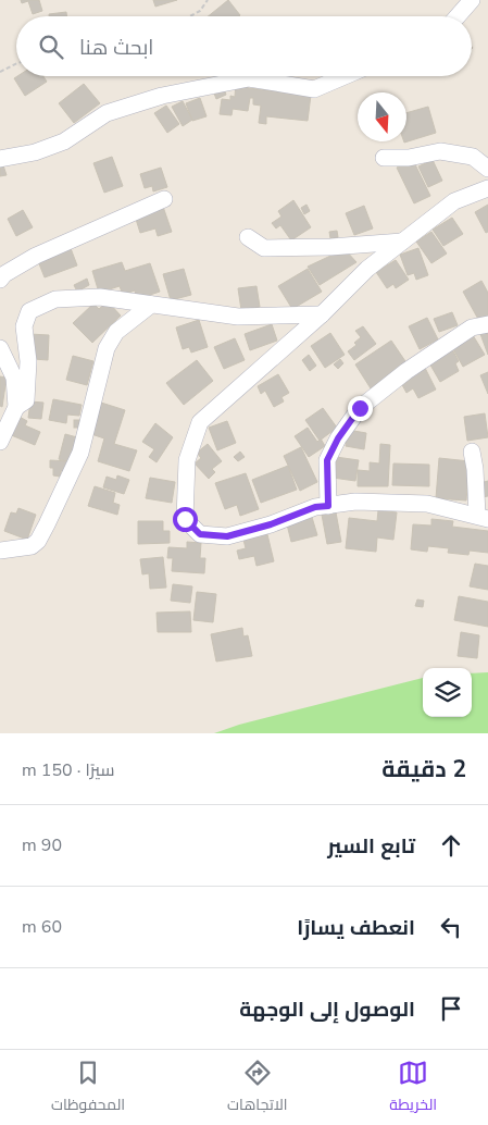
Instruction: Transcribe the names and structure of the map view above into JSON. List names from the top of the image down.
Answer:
{
  "north": "bottom",
  "page": {
    "search": "ابحث هنا",
    "heading": ["2 دقيقة", "سيرًا · 150 m"],
    "list": [
      ["تابع السير", "90 m"],
      ["انعطف يسارًا", "60 m"],
      "الوصول إلى الوجهة"
    ],
    "nav": ["الخريطة", "الاتجاهات", "المحفوظات"]
  }
}
